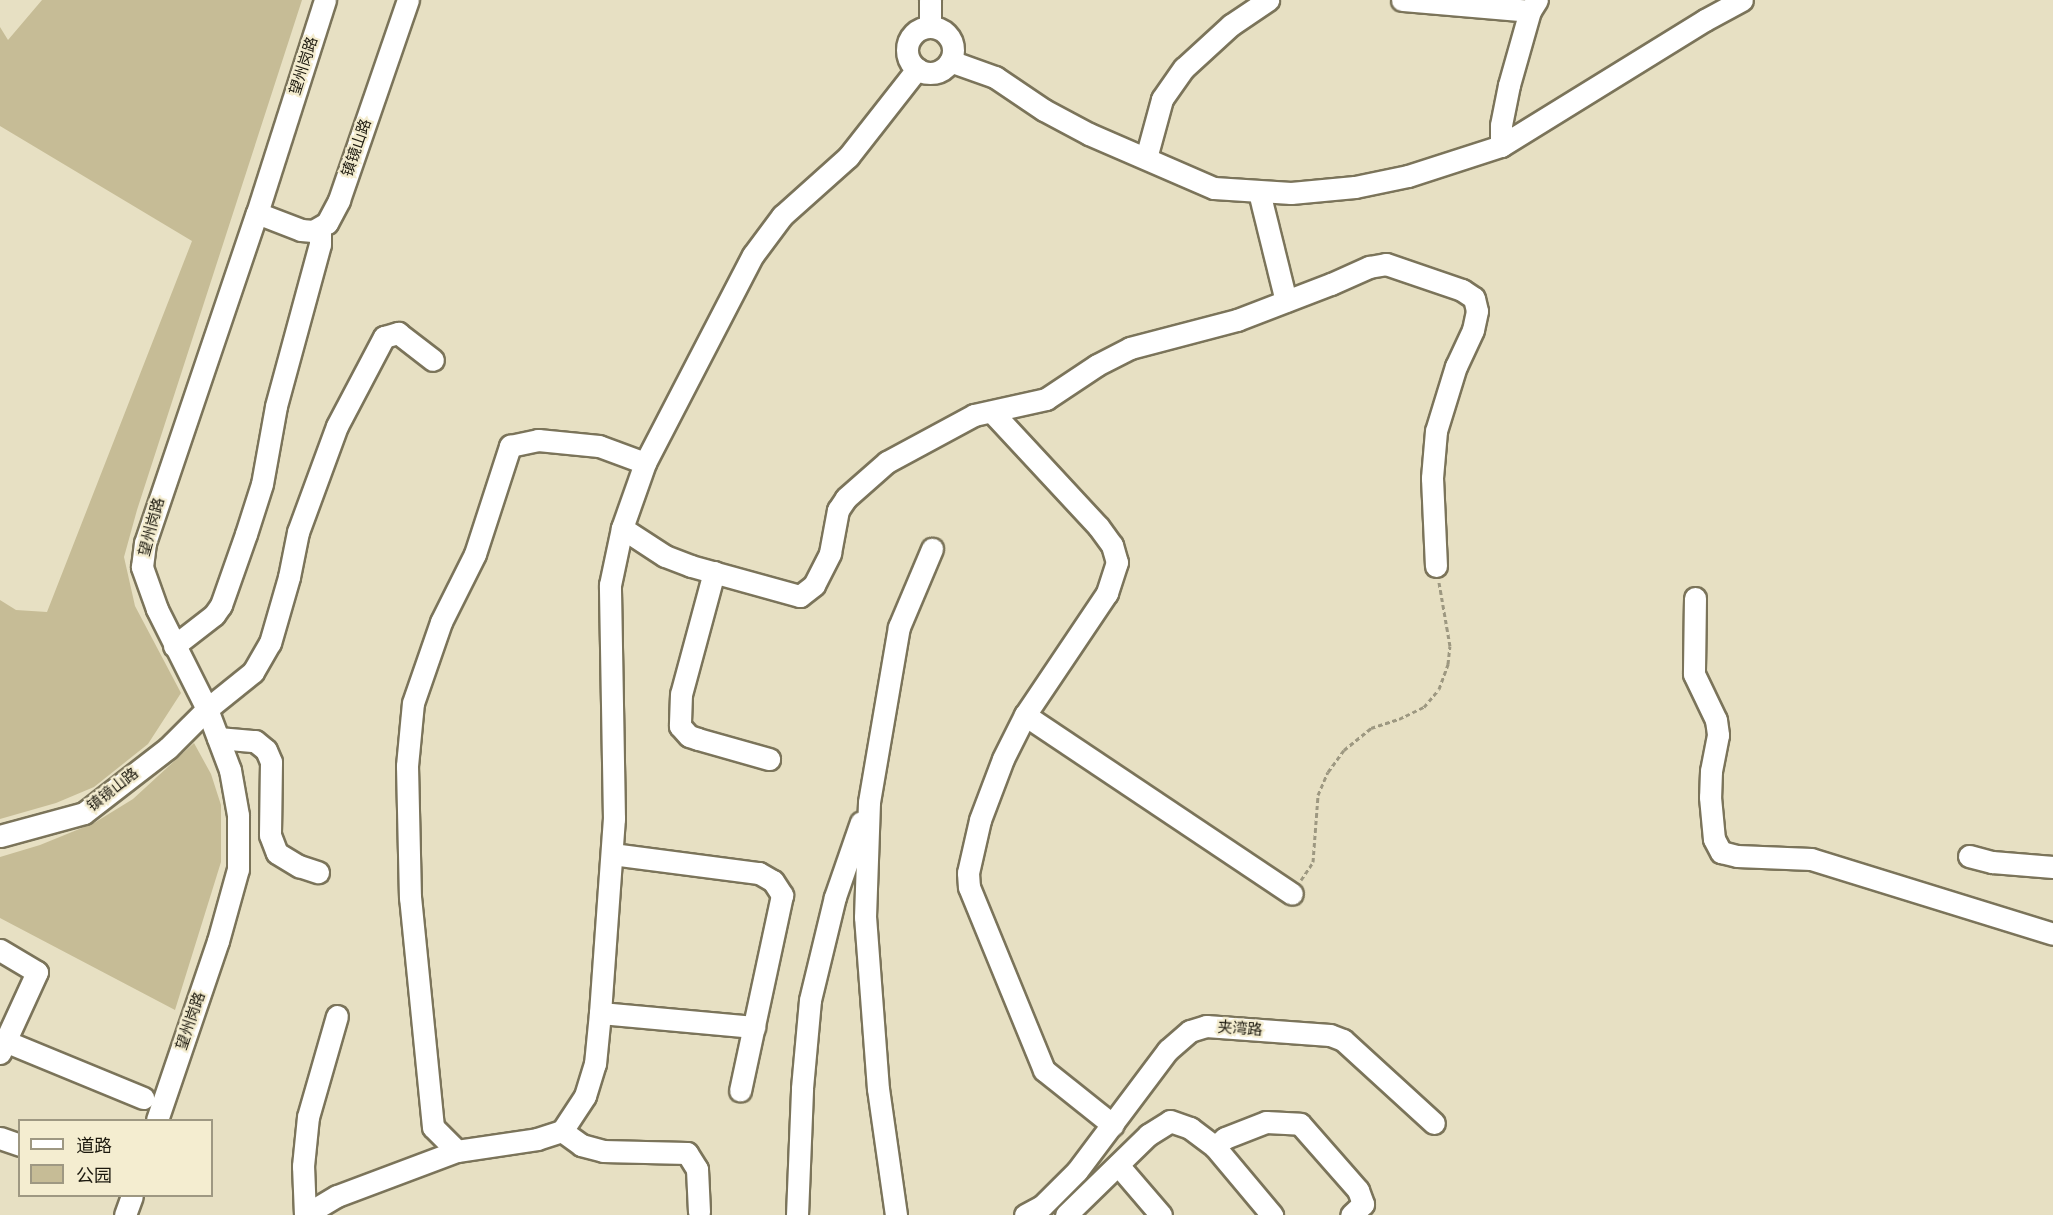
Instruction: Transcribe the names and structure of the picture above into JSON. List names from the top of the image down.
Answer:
{
  "streets": {
    "street": ["望州岗路", "镇镜山路", "夹湾路"]
  },
  "crossings": [
    ["望州岗路", "镇镜山路"]
  ],
  "legend": ["道路", "公园"]
}
